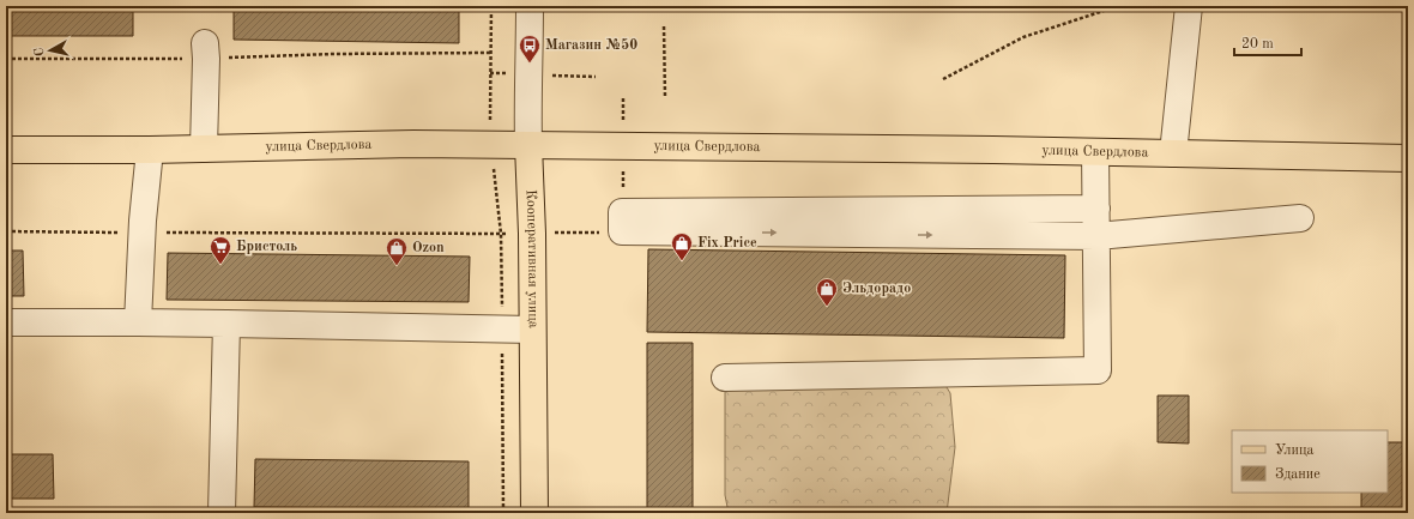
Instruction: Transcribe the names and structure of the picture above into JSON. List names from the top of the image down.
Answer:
{
  "streets": {
    "main road": ["улица Свердлова", "Кооперативная улица"]
  },
  "crossings": [
    ["улица Свердлова", "Кооперативная улица"]
  ],
  "places": {
    "bus stop": ["Магазин №50"],
    "shop": ["Fix Price", "Ozon", "Эльдорадо"],
    "supermarket": ["Бристоль"]
  },
  "legend": ["Улица", "Здание"],
  "scale_bar": "20 m",
  "north": "left"
}
